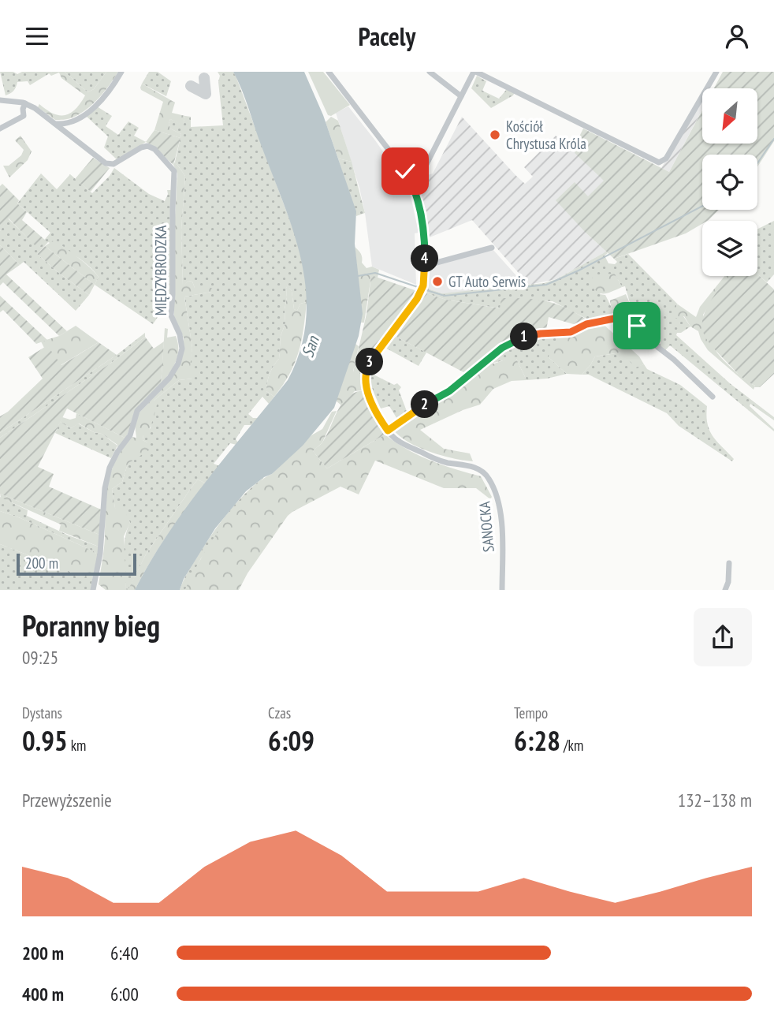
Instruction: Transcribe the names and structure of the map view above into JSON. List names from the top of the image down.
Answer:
{
  "streets": {
    "street": ["MIĘDZYBRODZKA", "SANOCKA"]
  },
  "water": ["San"],
  "places": ["Kościół Chrystusa Króla", "GT Auto Serwis"],
  "scale_bar": "200 m",
  "north": "bottom left",
  "page": {
    "header": "Pacely",
    "pins": [
      "4",
      "1",
      "3",
      "2"
    ],
    "scale": "200 m",
    "heading": ["Poranny bieg", "09:25"],
    "stats": [
      ["Dystans", "0.95 km"],
      ["Czas", "6:09"],
      ["Tempo", "6:28 /km"]
    ],
    "chart": ["Przewyższenie", "132–138 m"],
    "list": [
      {
        "name": "200 m",
        "note": "6:40"
      },
      {
        "name": "400 m",
        "note": "6:00"
      }
    ]
  }
}
